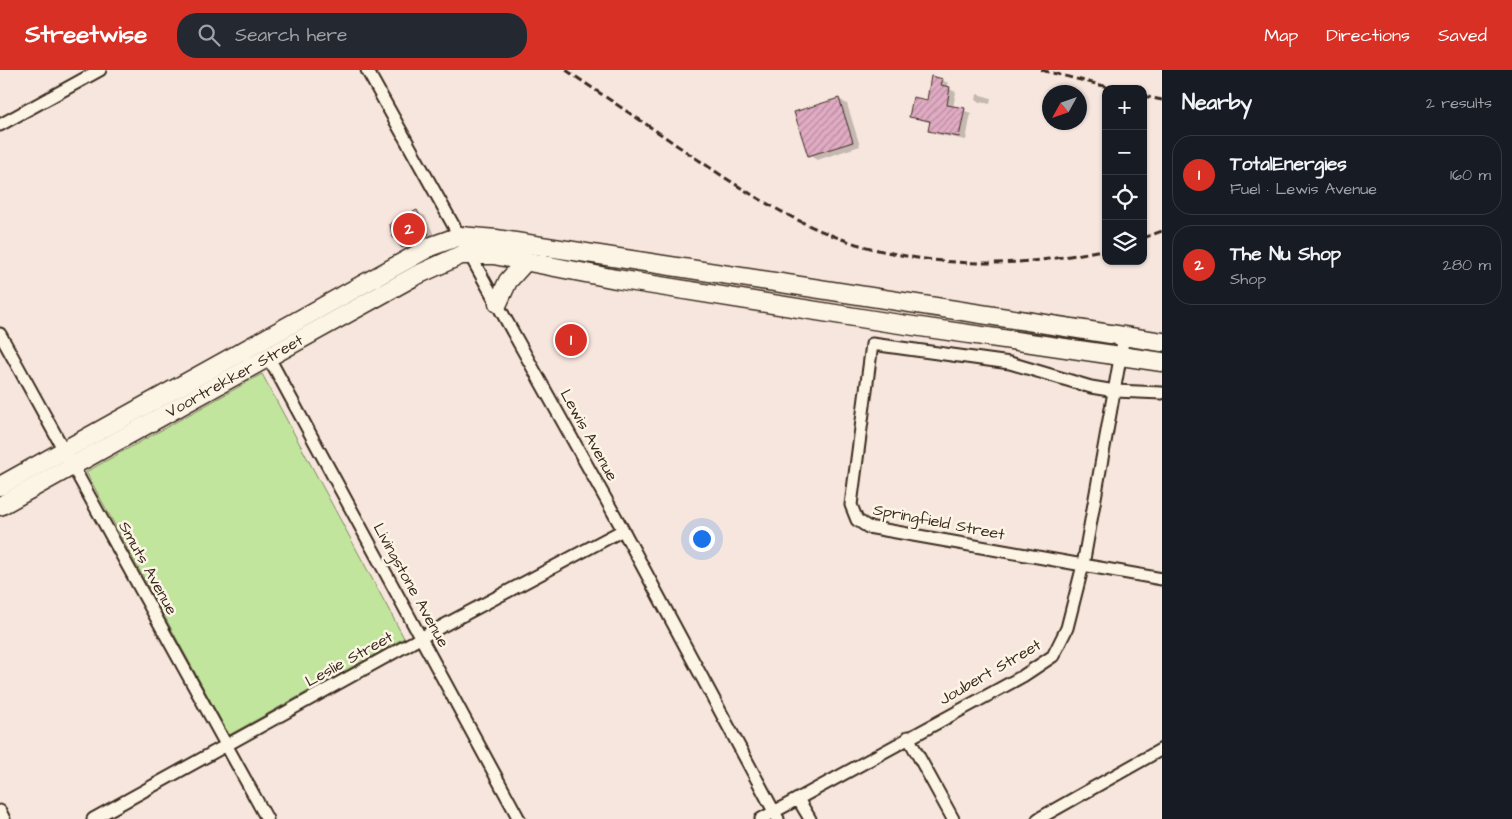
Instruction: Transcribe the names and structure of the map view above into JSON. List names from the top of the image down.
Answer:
{
  "streets": {
    "main road": ["Voortrekker Street"],
    "street": [
      "Lewis Avenue",
      "Springfield Street",
      "Smuts Avenue",
      "Livingstone Avenue",
      "Leslie Street",
      "Joubert Street"
    ]
  },
  "crossings": [
    ["Voortrekker Street", "Lewis Avenue"],
    ["Voortrekker Street", "Smuts Avenue"],
    ["Voortrekker Street", "Livingstone Avenue"],
    ["Voortrekker Street", "Joubert Street"],
    ["Lewis Avenue", "Leslie Street"],
    ["Lewis Avenue", "Joubert Street"],
    ["Springfield Street", "Joubert Street"],
    ["Smuts Avenue", "Leslie Street"],
    ["Livingstone Avenue", "Leslie Street"]
  ],
  "north": "bottom left",
  "page": {
    "header": "Streetwise",
    "search": "Search here",
    "nav": ["Map", "Directions", "Saved"],
    "heading": ["Nearby", "2 results"],
    "map_buttons": ["+", "−"],
    "list": [
      {
        "mark": "1",
        "name": "TotalEnergies",
        "note": "Fuel · Lewis Avenue",
        "value": "160 m"
      },
      {
        "mark": "2",
        "name": "The Nu Shop",
        "note": "Shop",
        "value": "280 m"
      }
    ],
    "pins": ["2", "1"]
  }
}
